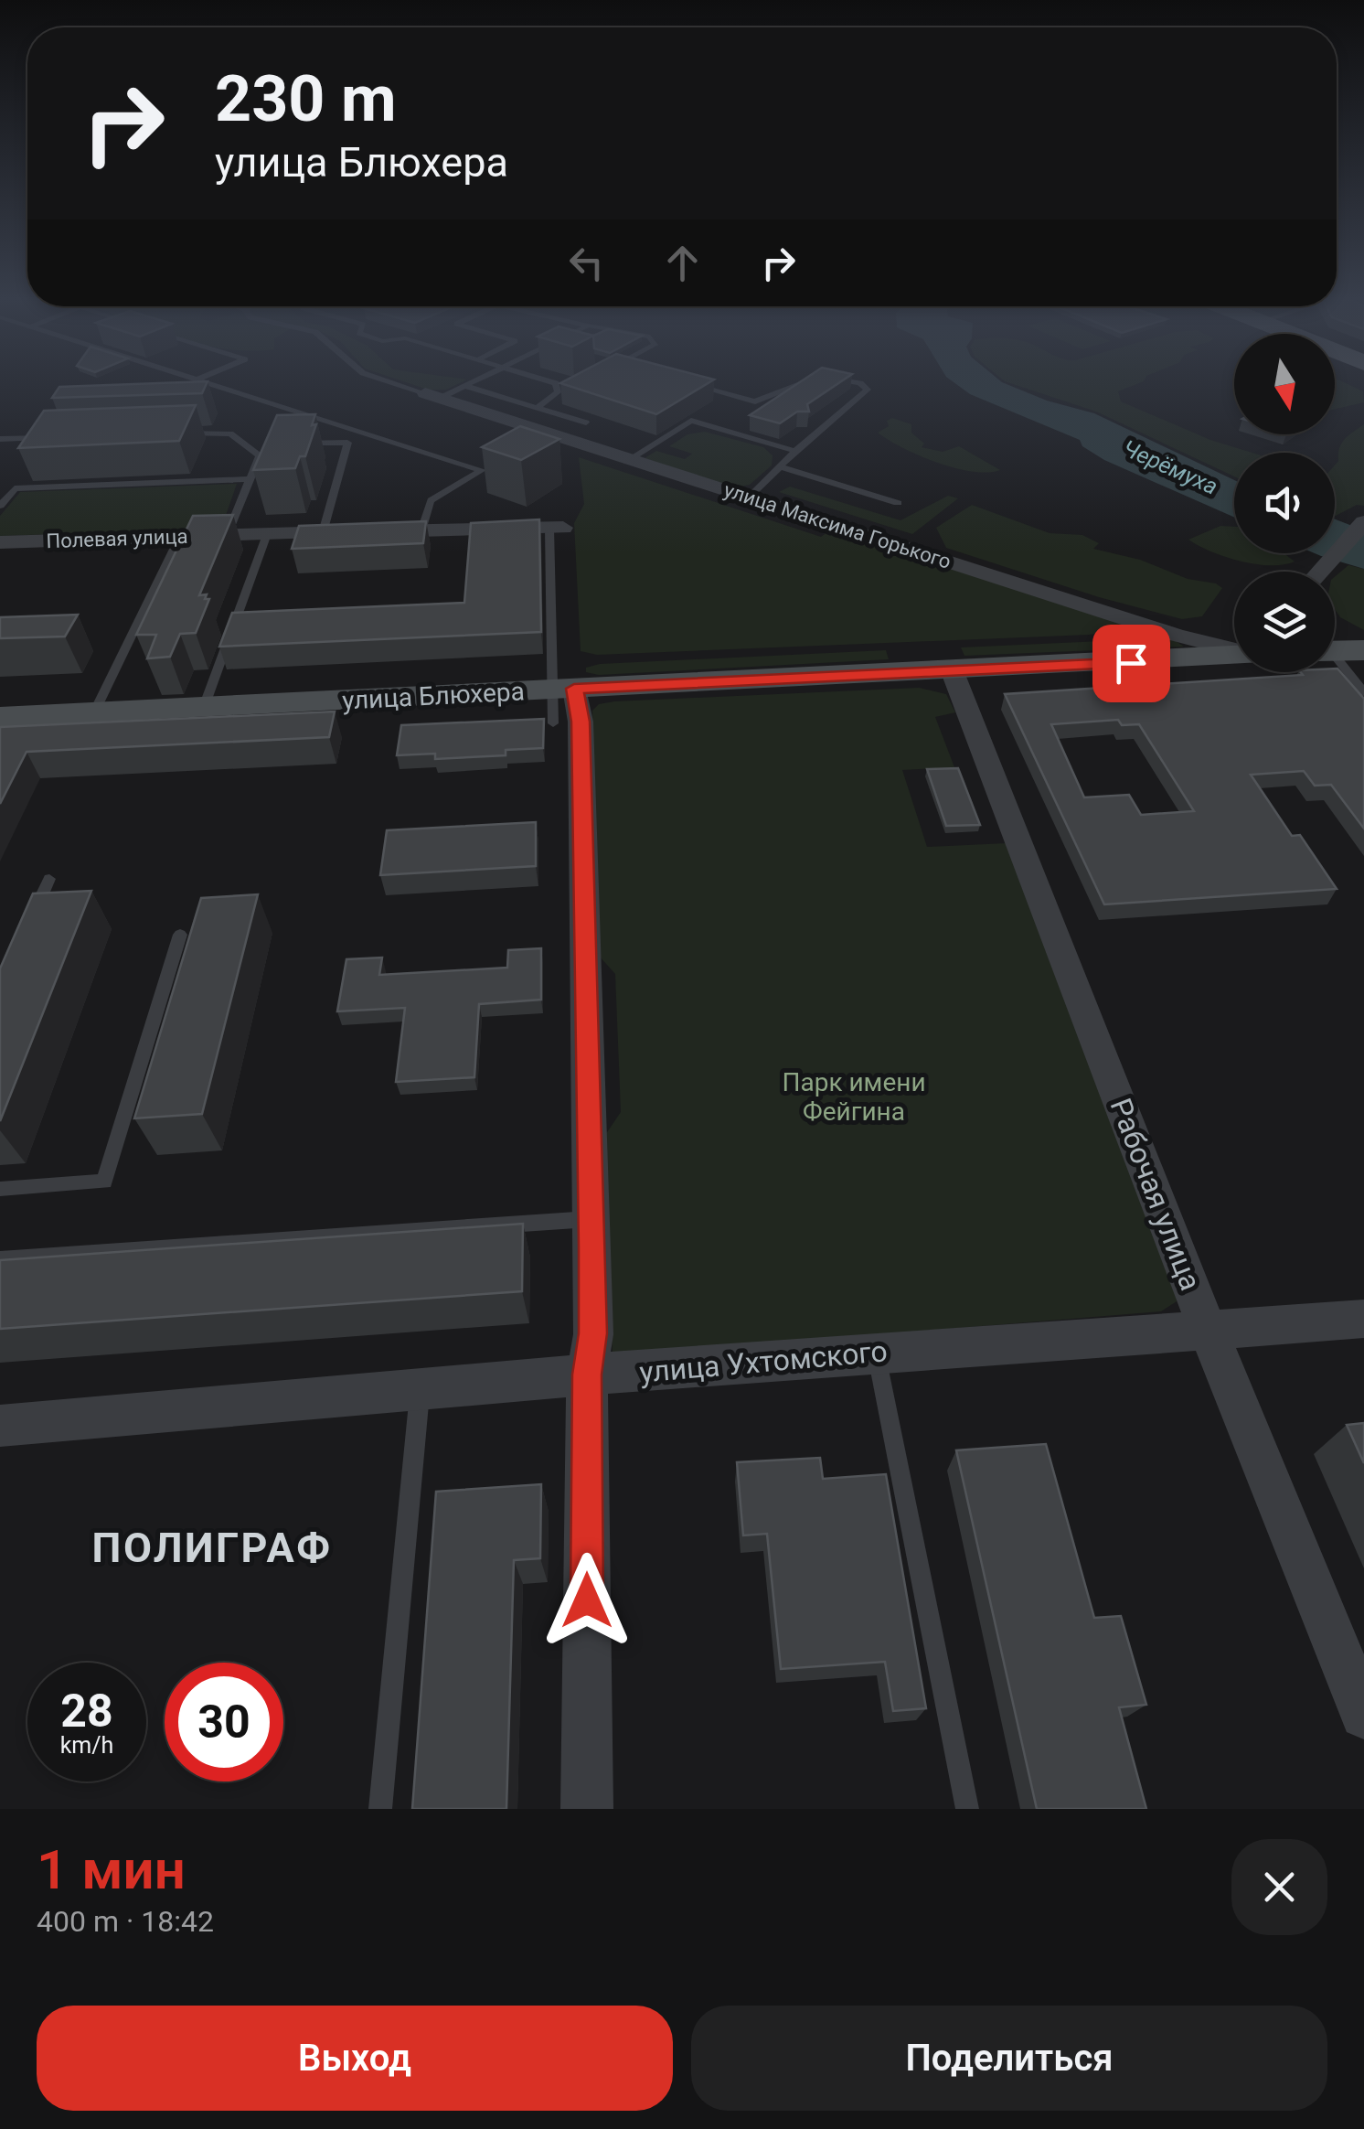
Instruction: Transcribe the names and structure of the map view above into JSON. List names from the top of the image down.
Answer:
{
  "streets": {
    "street": [
      "улица Максима Горького",
      "Полевая улица",
      "улица Блюхера",
      "Рабочая улица",
      "улица Ухтомского"
    ]
  },
  "crossings": [
    ["улица Блюхера", "Рабочая улица"],
    ["Рабочая улица", "улица Ухтомского"]
  ],
  "districts": ["ПОЛИГРАФ"],
  "water": ["Черёмуха"],
  "parks": ["Парк имени Фейгина"],
  "north": "bottom",
  "page": {
    "turn": ["230 m", "улица Блюхера"],
    "speed": "28 km/h",
    "limit": "30",
    "heading": ["1 мин", "400 m · 18:42"],
    "buttons": ["Выход", "Поделиться"]
  }
}
